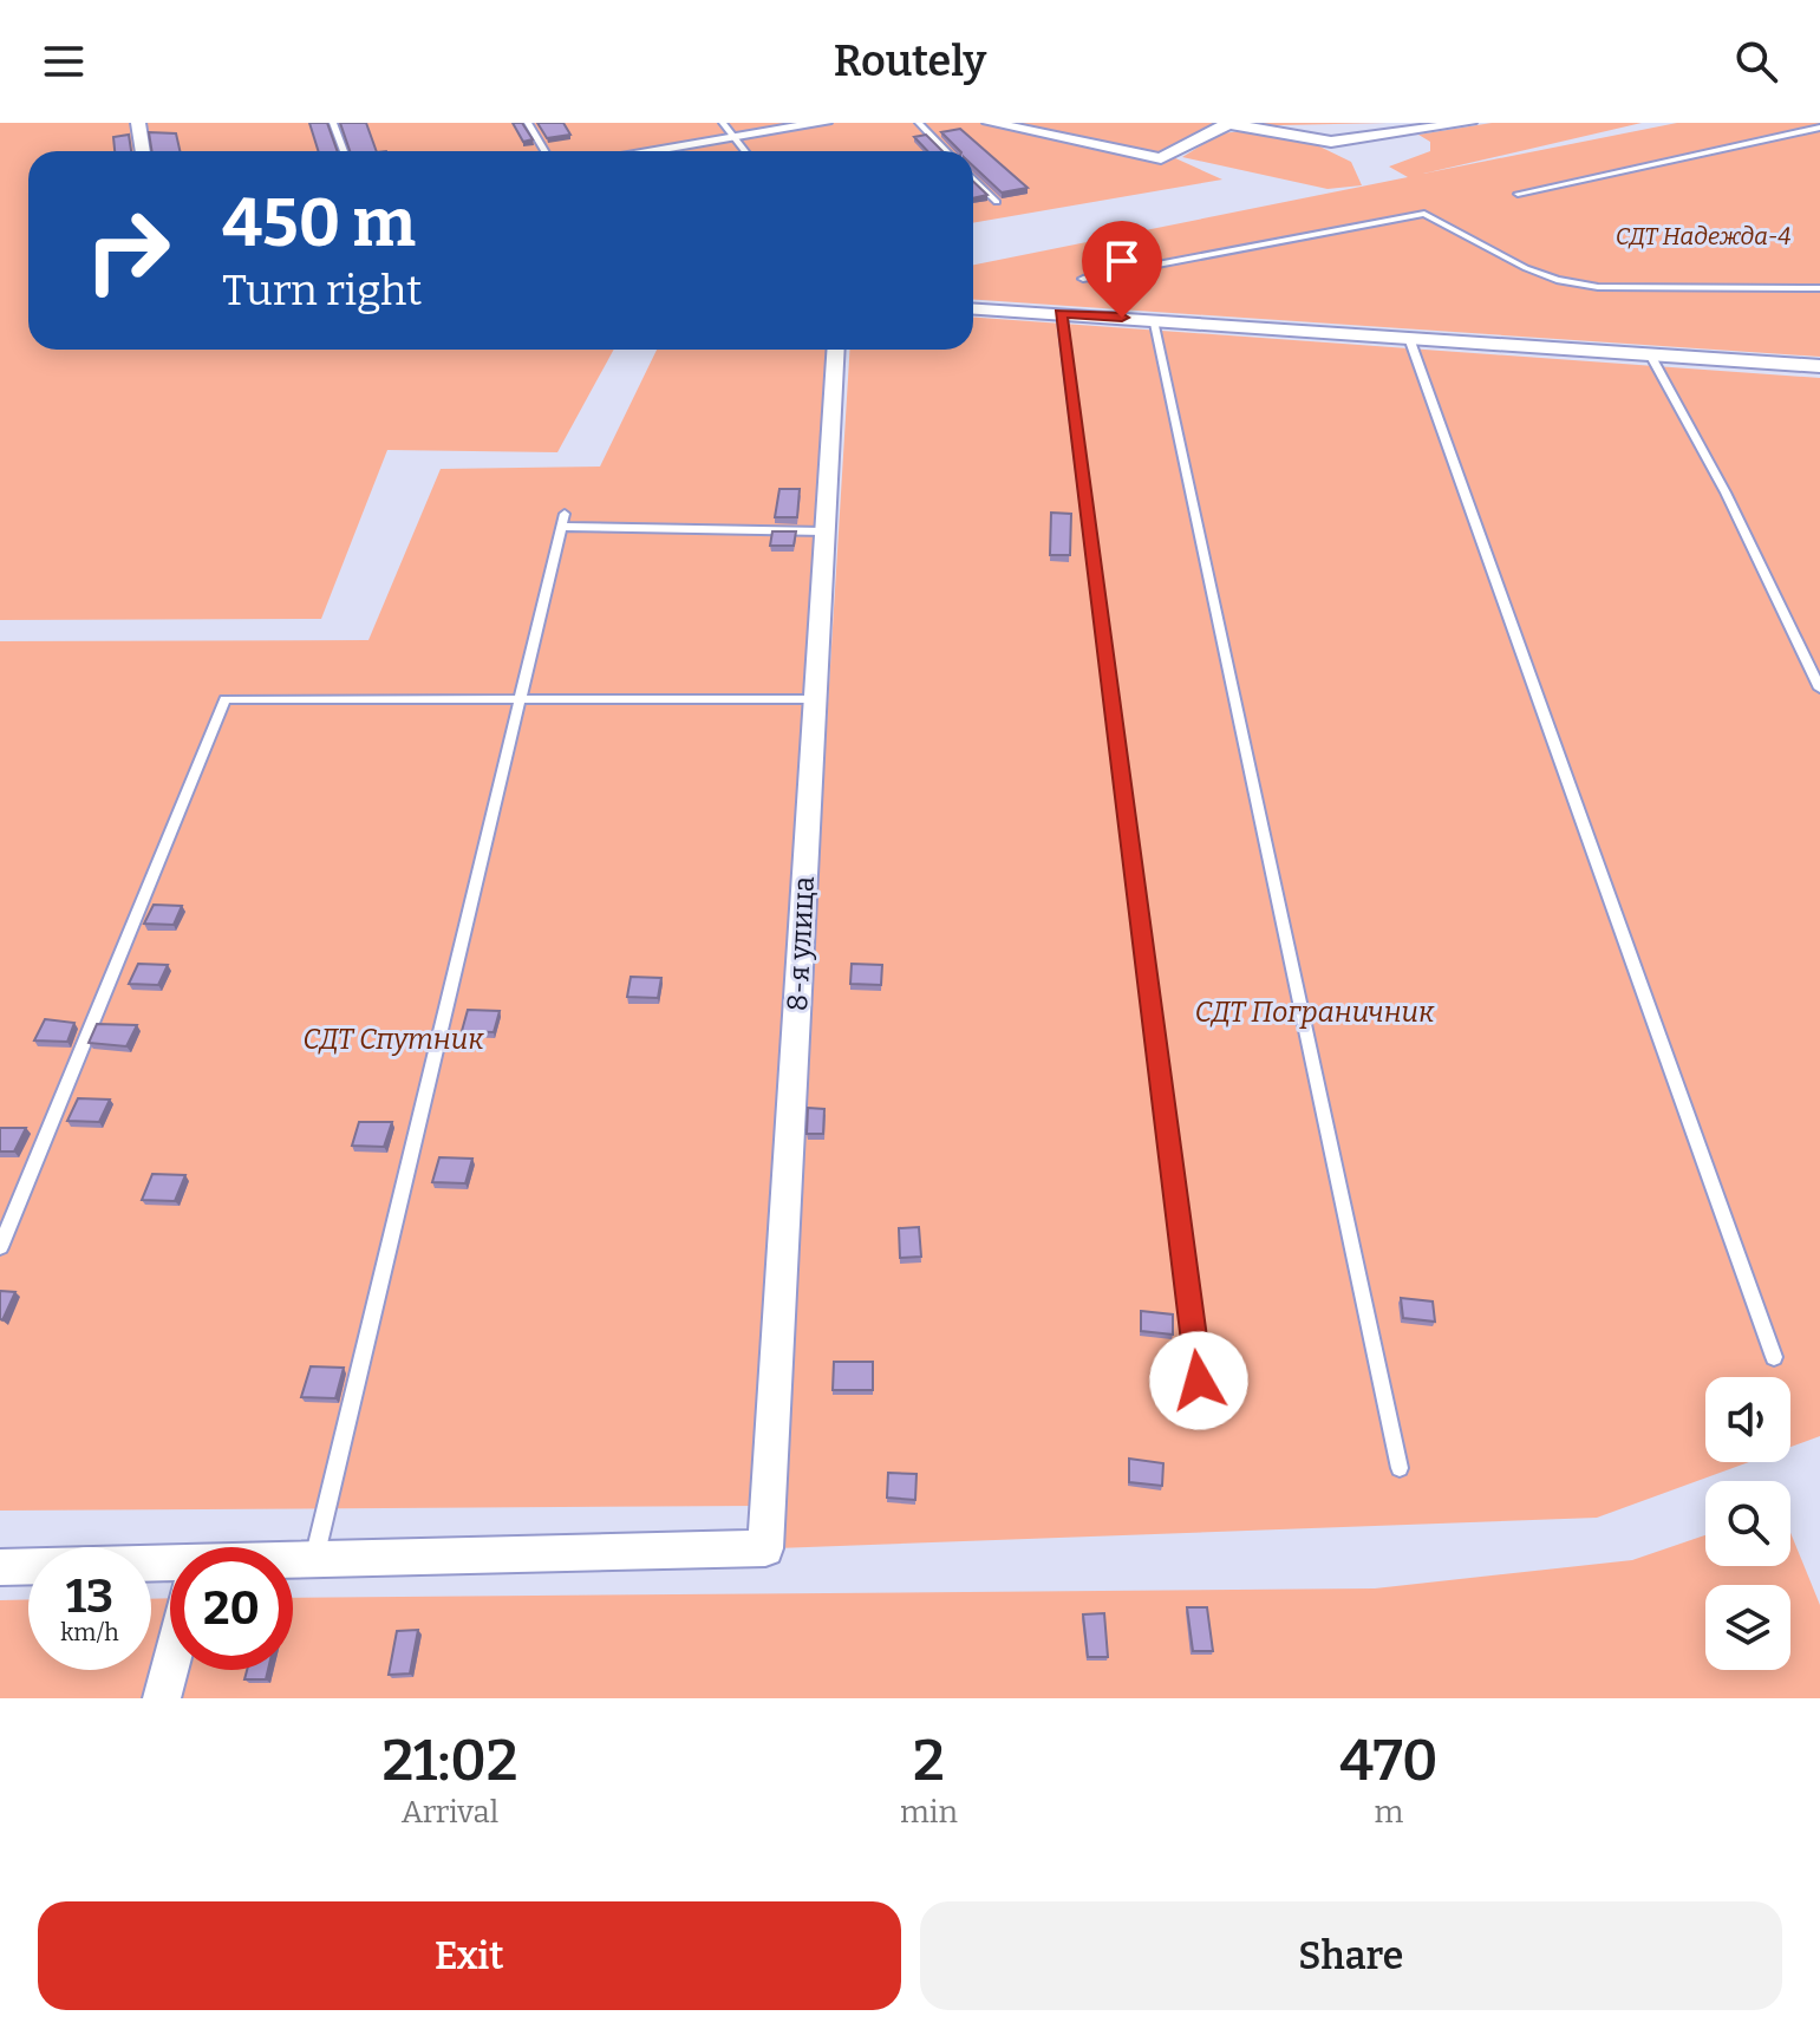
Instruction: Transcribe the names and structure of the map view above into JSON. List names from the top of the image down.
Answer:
{
  "streets": {
    "street": ["8-я улица"]
  },
  "parks": ["СДТ Надежда-4", "СДТ Пограничник", "СДТ Спутник"],
  "page": {
    "header": "Routely",
    "turn": ["450 m", "Turn right"],
    "speed": "13 km/h",
    "limit": "20",
    "eta": [
      "21:02",
      "Arrival",
      "2",
      "min",
      "470",
      "m"
    ],
    "buttons": ["Exit", "Share"]
  }
}
